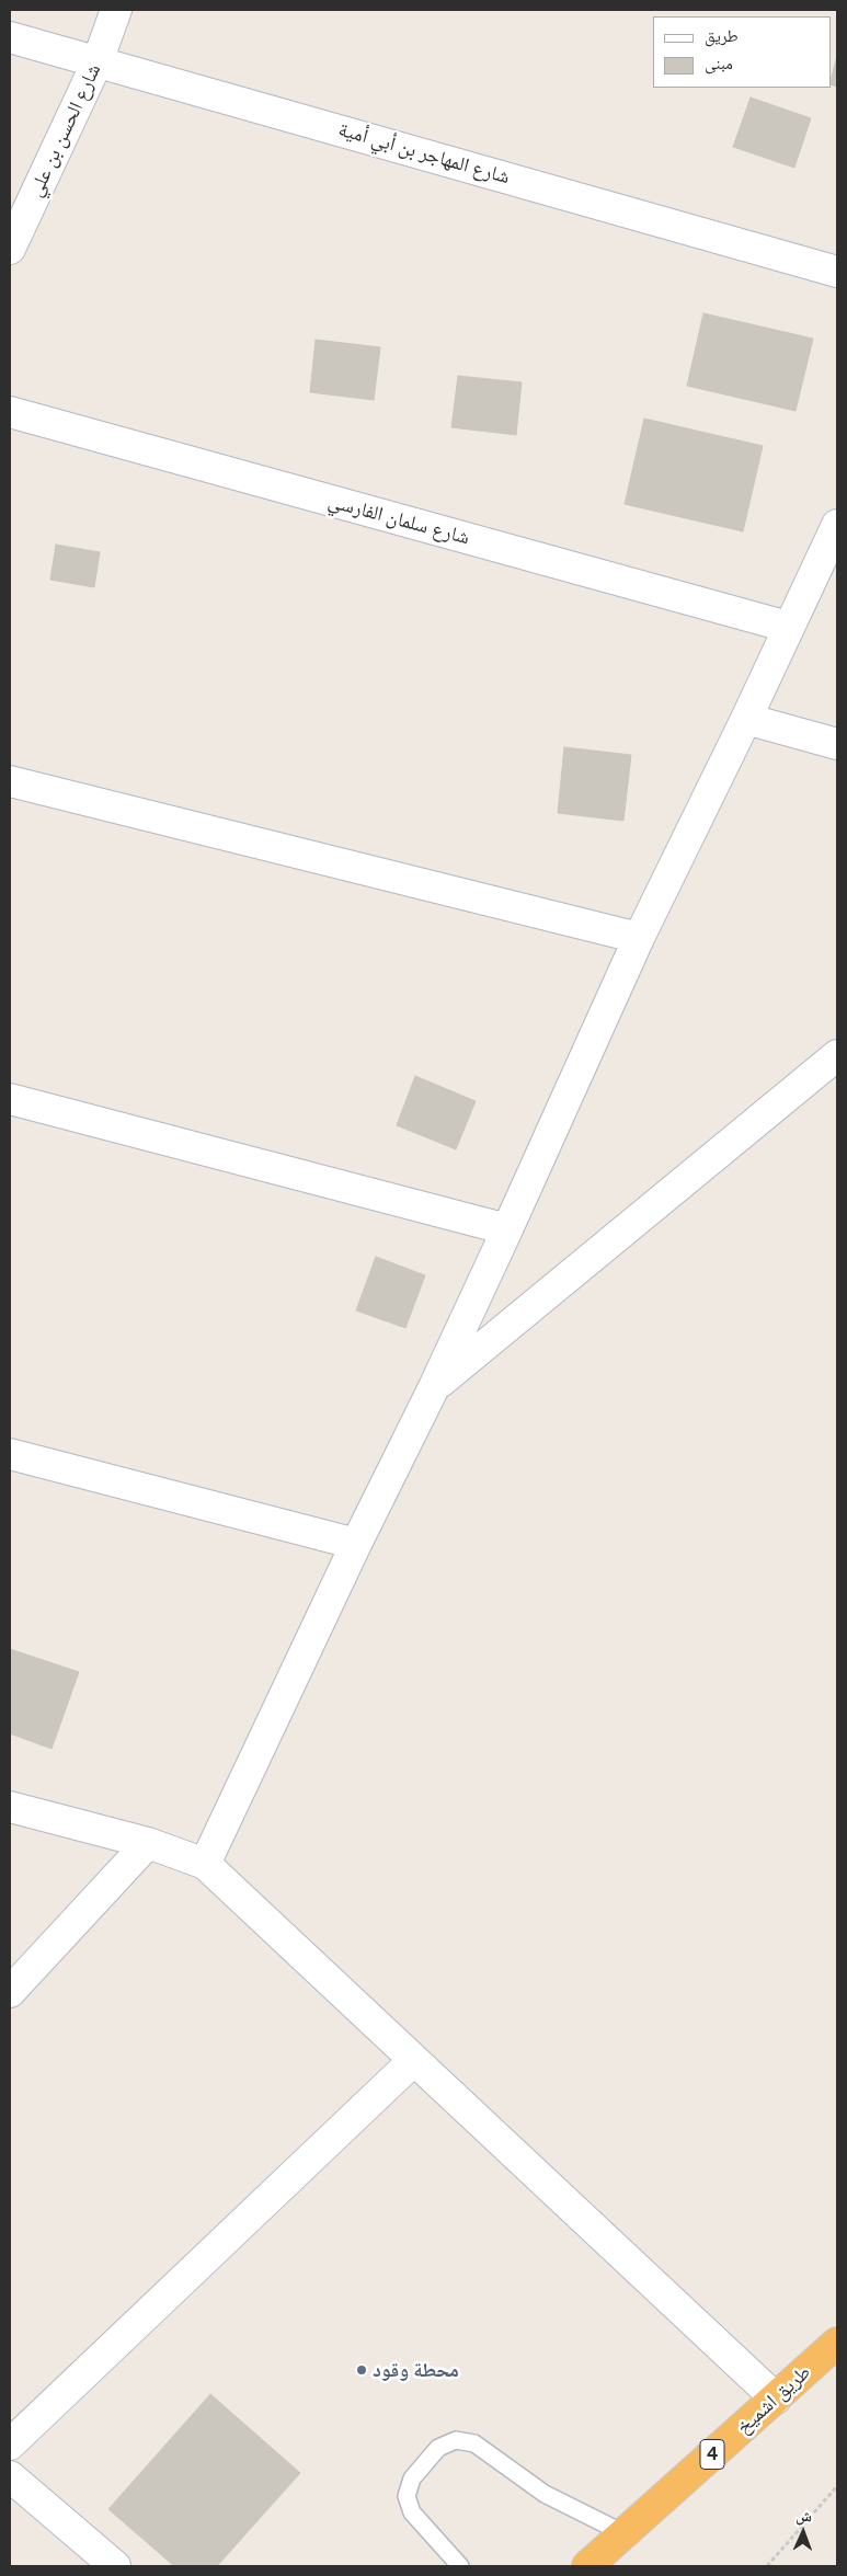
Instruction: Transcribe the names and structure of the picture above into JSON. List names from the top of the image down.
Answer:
{
  "streets": {
    "highway": ["طريق اشميخ", "4"],
    "street": ["شارع الحسن بن علي", "شارع المهاجر بن أبي أمية", "شارع سلمان الفارسي"]
  },
  "crossings": [
    ["شارع الحسن بن علي", "شارع المهاجر بن أبي أمية"]
  ],
  "places": ["محطة وقود"],
  "legend": ["طريق", "مبنى"],
  "north": "top"
}
